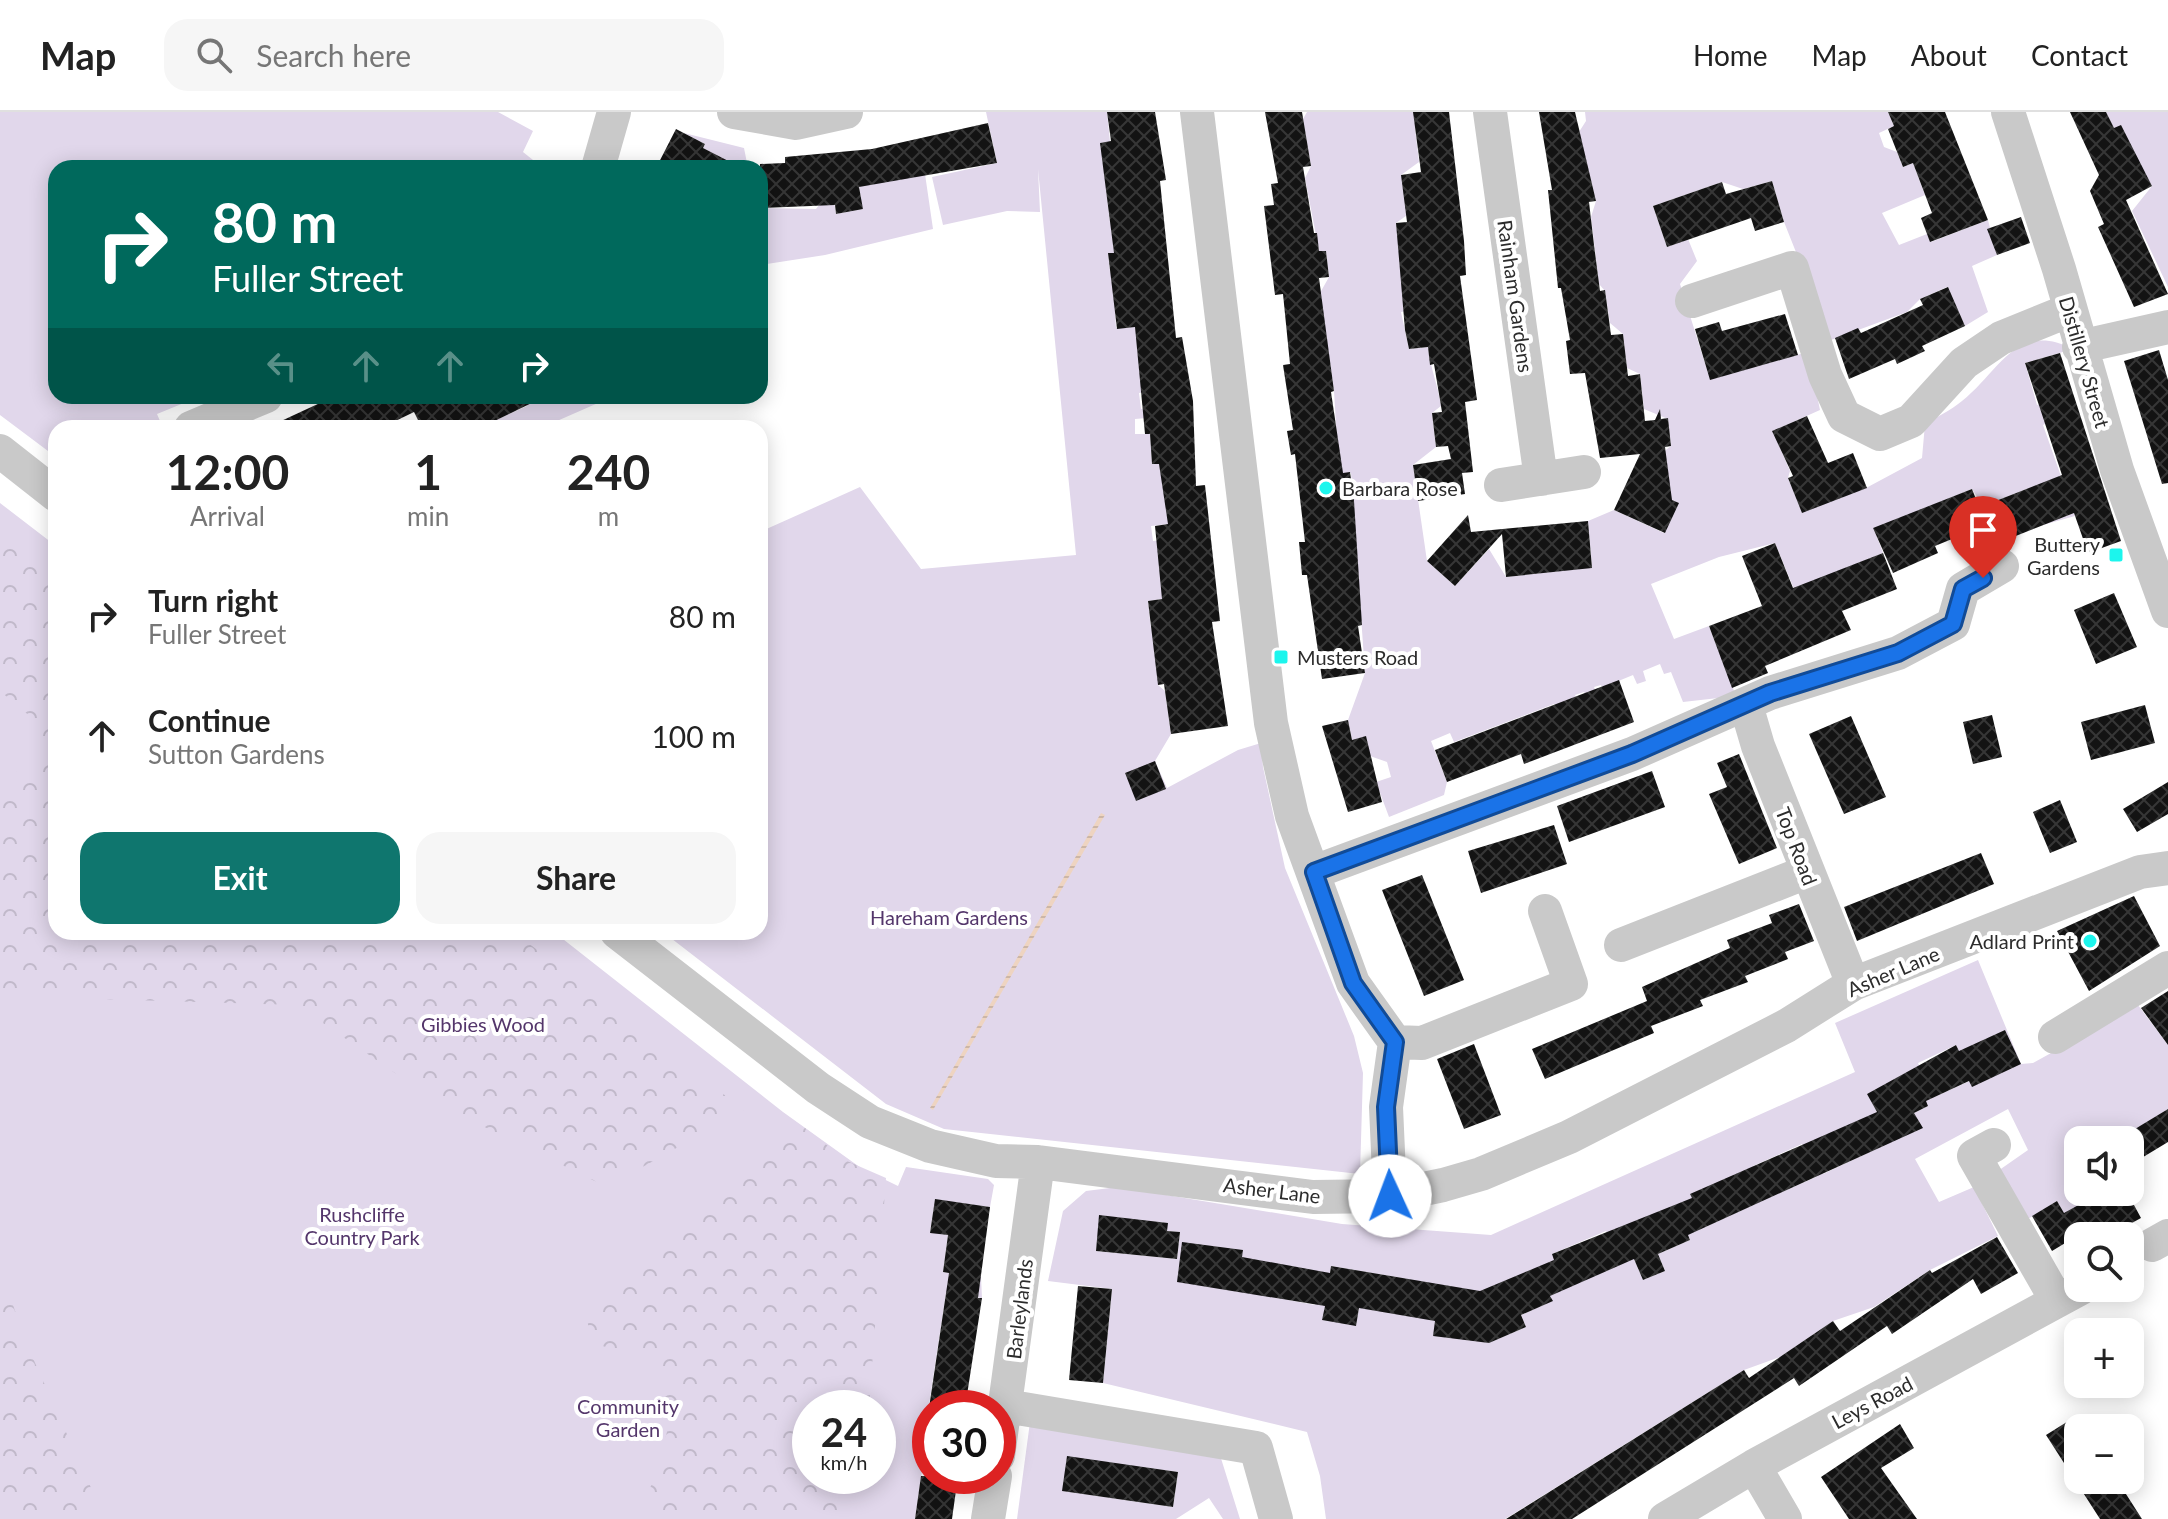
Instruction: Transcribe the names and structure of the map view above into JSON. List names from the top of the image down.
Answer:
{
  "streets": {
    "street": [
      "Rainham Gardens",
      "Distillery Street",
      "Top Road",
      "Asher Lane",
      "Barleylands",
      "Leys Road"
    ]
  },
  "crossings": [
    ["Top Road", "Asher Lane"],
    ["Asher Lane", "Barleylands"]
  ],
  "parks": [
    "Hareham Gardens",
    "Gibbies Wood",
    "Rushcliffe Country Park",
    "Community Garden"
  ],
  "places": {
    "other": ["Barbara Rose", "Adlard Print"],
    "transit": ["Buttery Gardens", "Musters Road"]
  },
  "page": {
    "header": "Map",
    "search": "Search here",
    "nav": [
      "Home",
      "Map",
      "About",
      "Contact"
    ],
    "turn": ["80 m", "Fuller Street"],
    "eta": [
      "12:00",
      "Arrival",
      "1",
      "min",
      "240",
      "m"
    ],
    "list": [
      {
        "name": "Turn right",
        "note": "Fuller Street",
        "value": "80 m"
      },
      {
        "name": "Continue",
        "note": "Sutton Gardens",
        "value": "100 m"
      }
    ],
    "buttons": ["Exit", "Share"],
    "map_buttons": ["+", "−"],
    "speed": "24 km/h",
    "limit": "30"
  }
}
